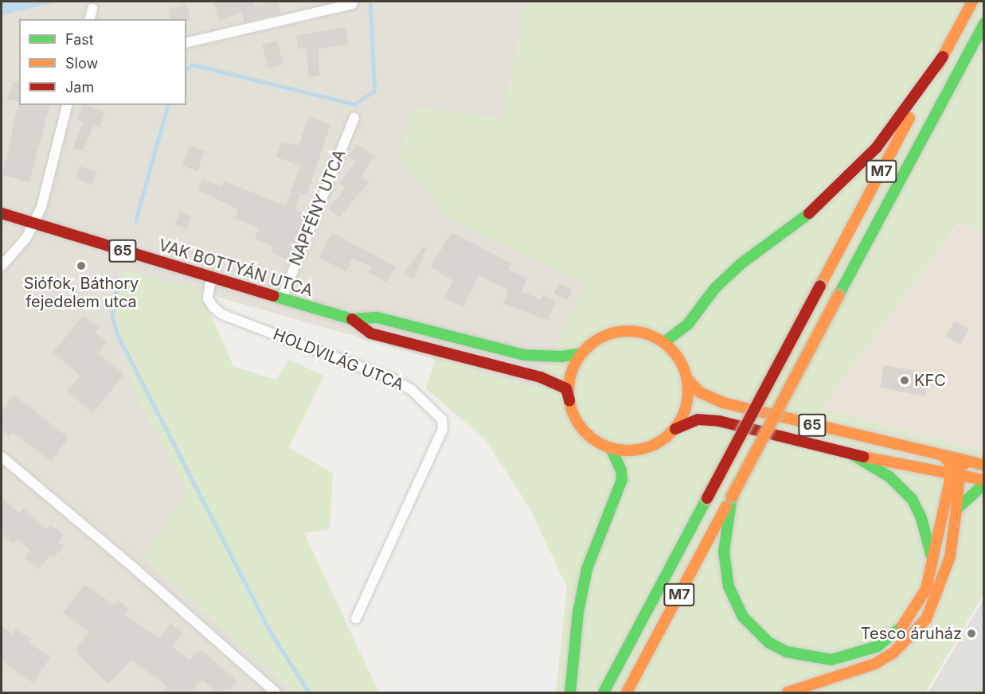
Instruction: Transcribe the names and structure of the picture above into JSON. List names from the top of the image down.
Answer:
{
  "streets": {
    "main road": ["M7", "65", "VAK BOTTYÁN UTCA"],
    "street": ["NAPFÉNY UTCA", "HOLDVILÁG UTCA"]
  },
  "crossings": [
    ["NAPFÉNY UTCA", "VAK BOTTYÁN UTCA"],
    ["65", "VAK BOTTYÁN UTCA"],
    ["VAK BOTTYÁN UTCA", "HOLDVILÁG UTCA"]
  ],
  "places": ["Siófok, Báthory fejedelem utca", "KFC", "Tesco áruház"],
  "legend": ["Fast", "Slow", "Jam"]
}
